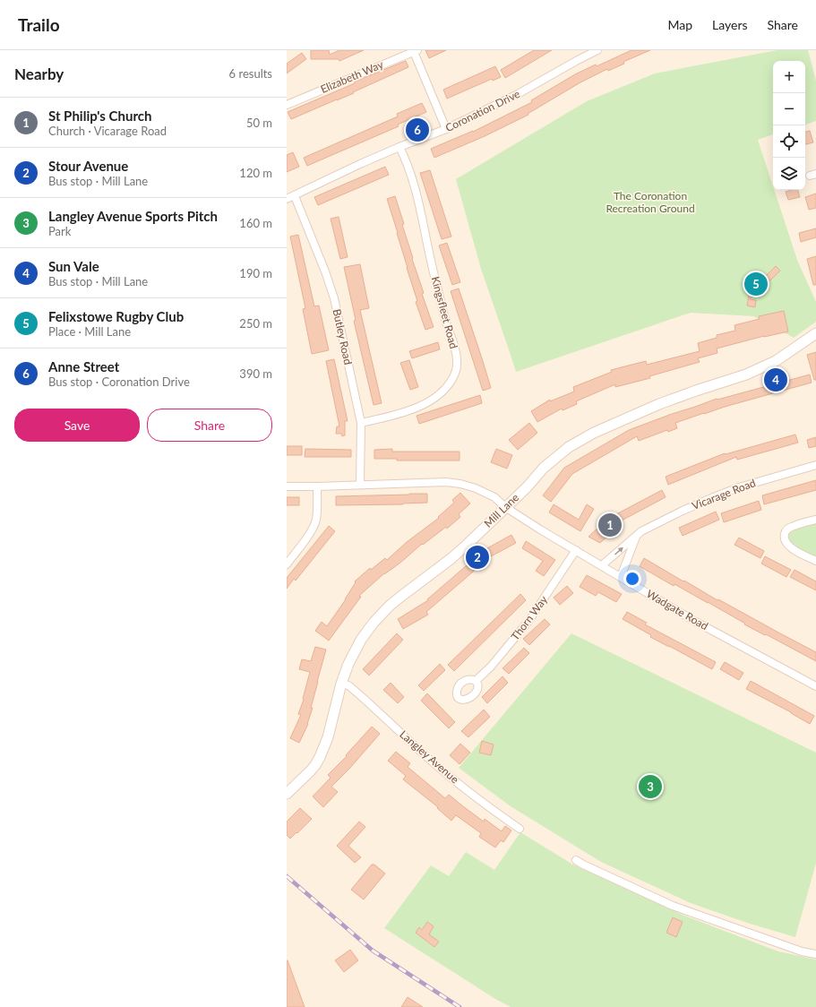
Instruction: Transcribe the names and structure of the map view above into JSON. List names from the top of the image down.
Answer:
{
  "streets": {
    "street": [
      "Elizabeth Way",
      "Coronation Drive",
      "Kingsfleet Road",
      "Butley Road",
      "Vicarage Road",
      "Mill Lane",
      "Wadgate Road",
      "Thorn Way",
      "Langley Avenue"
    ]
  },
  "crossings": [
    ["Coronation Drive", "Kingsfleet Road"],
    ["Coronation Drive", "Butley Road"],
    ["Kingsfleet Road", "Butley Road"],
    ["Butley Road", "Wadgate Road"],
    ["Vicarage Road", "Wadgate Road"],
    ["Mill Lane", "Wadgate Road"],
    ["Mill Lane", "Langley Avenue"],
    ["Wadgate Road", "Thorn Way"]
  ],
  "parks": ["The Coronation Recreation Ground"],
  "page": {
    "header": "Trailo",
    "nav": ["Map", "Layers", "Share"],
    "heading": ["Nearby", "6 results"],
    "map_buttons": ["+", "−"],
    "list": [
      {
        "mark": "1",
        "name": "St Philip's Church",
        "note": "Church · Vicarage Road",
        "value": "50 m"
      },
      {
        "mark": "2",
        "name": "Stour Avenue",
        "note": "Bus stop · Mill Lane",
        "value": "120 m"
      },
      {
        "mark": "3",
        "name": "Langley Avenue Sports Pitch",
        "note": "Park",
        "value": "160 m"
      },
      {
        "mark": "4",
        "name": "Sun Vale",
        "note": "Bus stop · Mill Lane",
        "value": "190 m"
      },
      {
        "mark": "5",
        "name": "Felixstowe Rugby Club",
        "note": "Place · Mill Lane",
        "value": "250 m"
      },
      {
        "mark": "6",
        "name": "Anne Street",
        "note": "Bus stop · Coronation Drive",
        "value": "390 m"
      }
    ],
    "pins": [
      "6",
      "5",
      "4",
      "1",
      "2",
      "3"
    ],
    "buttons": ["Save", "Share"]
  }
}
